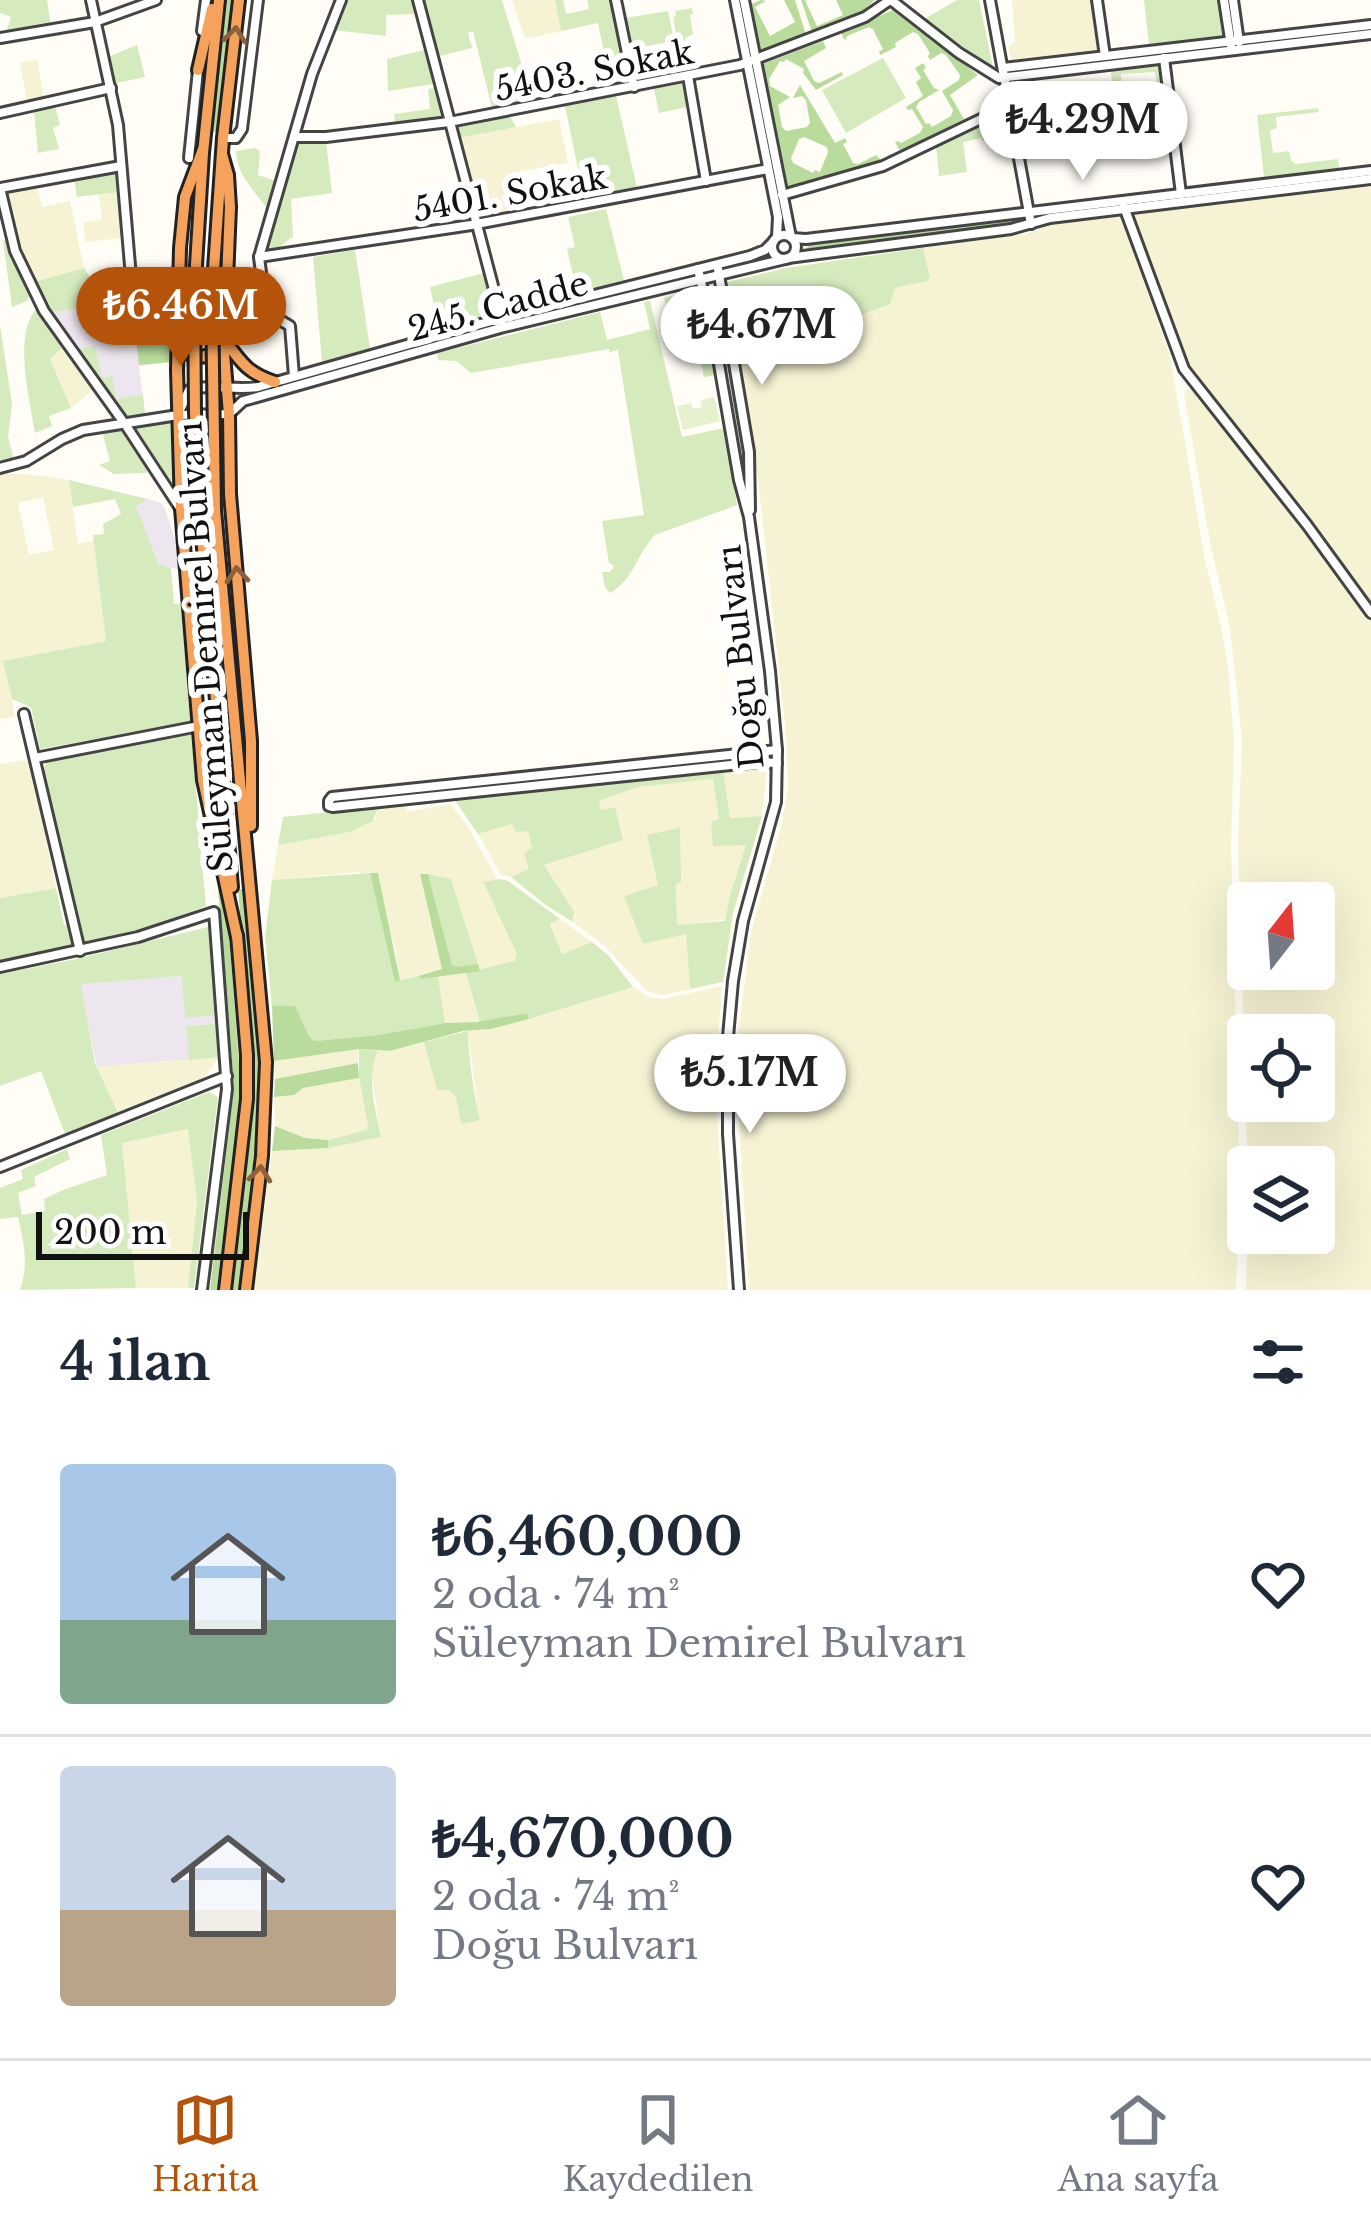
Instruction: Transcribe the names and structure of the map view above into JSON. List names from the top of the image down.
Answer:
{
  "streets": {
    "highway": ["Süleyman Demirel Bulvarı"],
    "street": [
      "5403. Sokak",
      "5401. Sokak",
      "245. Cadde",
      "Doğu Bulvarı"
    ]
  },
  "crossings": [
    ["245. Cadde", "Doğu Bulvarı"]
  ],
  "scale_bar": "200 m",
  "north": "top",
  "page": {
    "price": [
      "₺4.29M",
      "₺6.46M",
      "₺4.67M",
      "₺5.17M"
    ],
    "scale": "200 m",
    "heading": "4 ilan",
    "list": [
      {
        "name": "₺6,460,000",
        "note": "2 oda · 74 m² · Süleyman Demirel Bulvarı"
      },
      {
        "name": "₺4,670,000",
        "note": "2 oda · 74 m² · Doğu Bulvarı"
      }
    ],
    "tabs": ["Harita", "Kaydedilen", "Ana sayfa"]
  }
}
